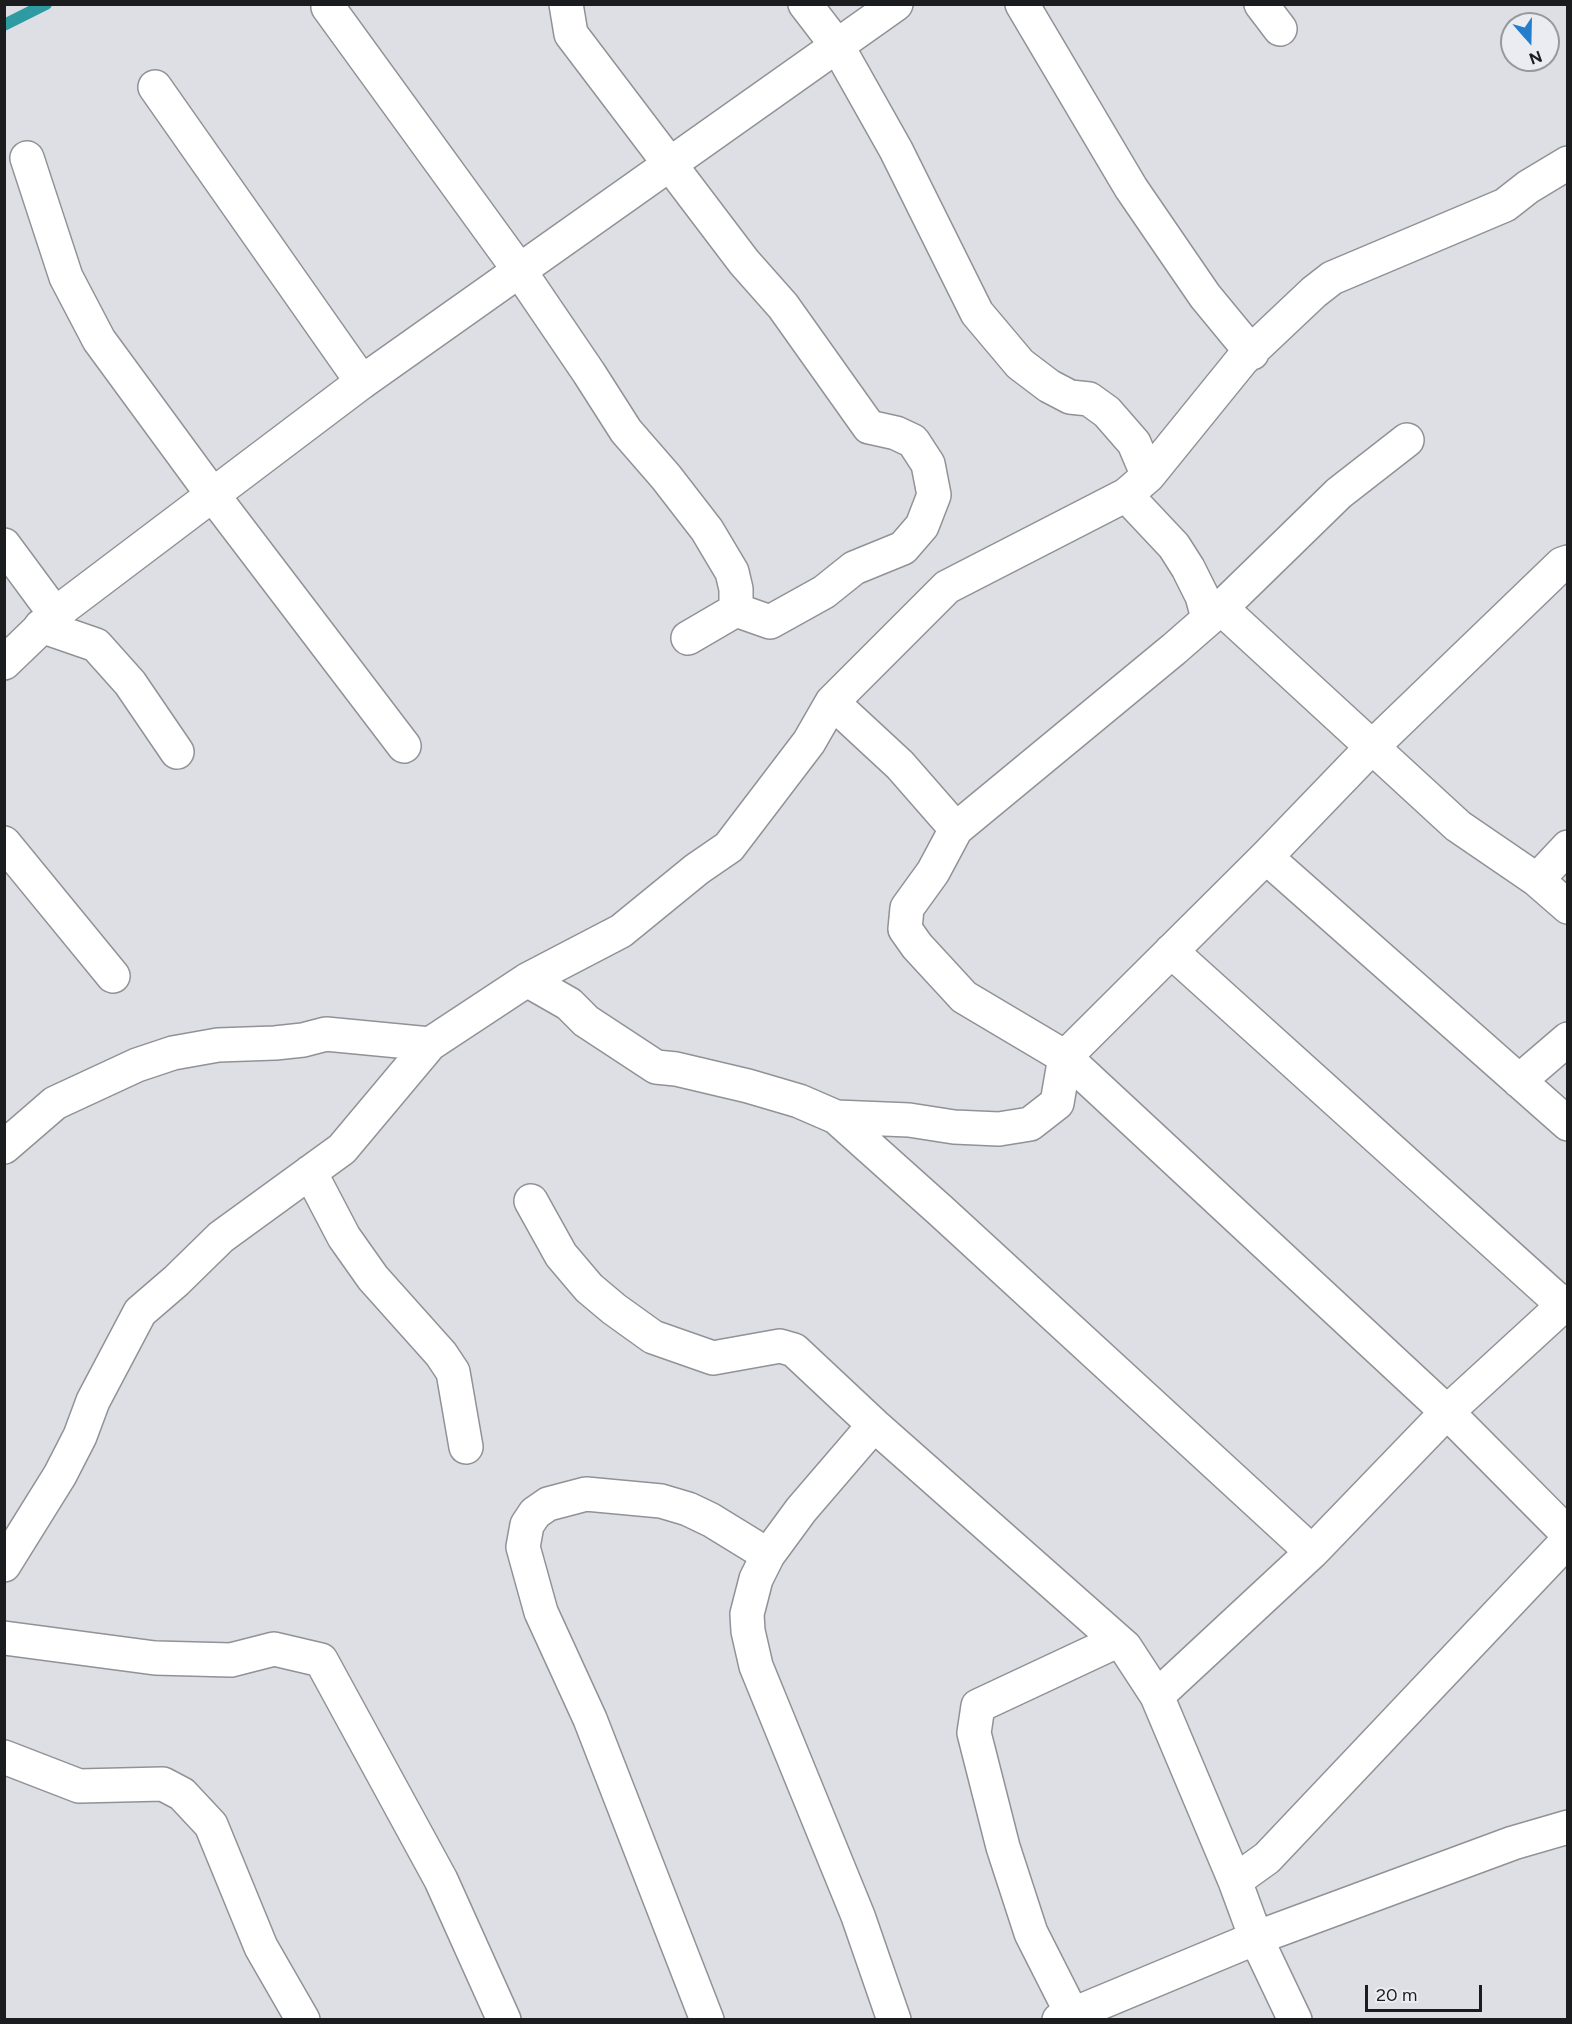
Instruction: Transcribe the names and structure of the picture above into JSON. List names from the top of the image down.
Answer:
{
  "scale_bar": "20 m",
  "north": "bottom"
}
